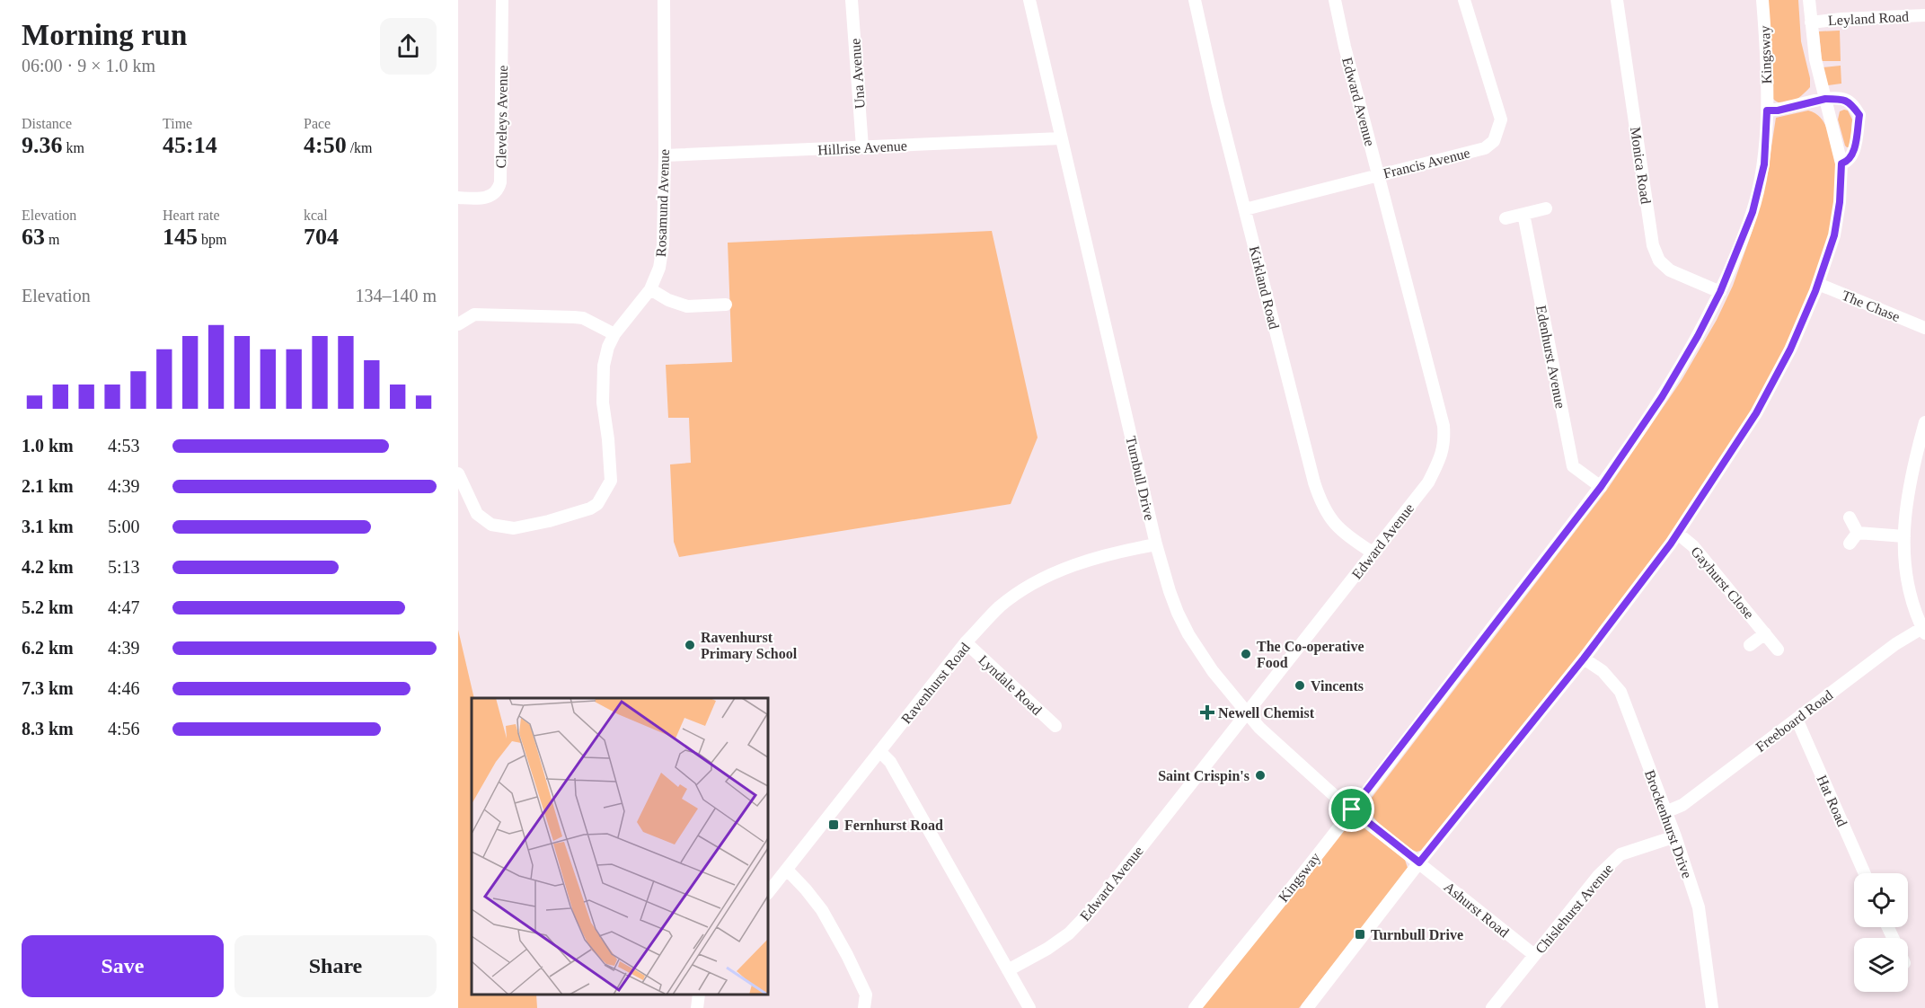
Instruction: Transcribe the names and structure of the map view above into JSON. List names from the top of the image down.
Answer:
{
  "streets": {
    "street": [
      "Leyland Road",
      "Kingsway",
      "Una Avenue",
      "Edward Avenue",
      "Cleveleys Avenue",
      "Hillrise Avenue",
      "Francis Avenue",
      "Monica Road",
      "Rosamund Avenue",
      "Kirkland Road",
      "The Chase",
      "Edenhurst Avenue",
      "Turnbull Drive",
      "Gayhurst Close",
      "Ravenhurst Road",
      "Lyndale Road",
      "Freeboard Road",
      "Hat Road",
      "Brockenhurst Drive",
      "Chislehurst Avenue",
      "Ashurst Road"
    ]
  },
  "crossings": [
    ["Kingsway", "Monica Road"],
    ["Kingsway", "Edenhurst Avenue"],
    ["Kingsway", "Turnbull Drive"],
    ["Una Avenue", "Hillrise Avenue"],
    ["Edward Avenue", "Francis Avenue"],
    ["Edward Avenue", "Kirkland Road"],
    ["Edward Avenue", "Turnbull Drive"],
    ["Hillrise Avenue", "Rosamund Avenue"],
    ["Hillrise Avenue", "Turnbull Drive"],
    ["Francis Avenue", "Kirkland Road"],
    ["Turnbull Drive", "Ravenhurst Road"],
    ["Turnbull Drive", "Ashurst Road"],
    ["Ravenhurst Road", "Lyndale Road"],
    ["Freeboard Road", "Hat Road"],
    ["Freeboard Road", "Brockenhurst Drive"],
    ["Brockenhurst Drive", "Chislehurst Avenue"],
    ["Chislehurst Avenue", "Ashurst Road"]
  ],
  "places": {
    "other": [
      "Ravenhurst Primary School",
      "The Co-operative Food",
      "Vincents",
      "Saint Crispin's"
    ],
    "health": ["Newell Chemist"],
    "transit": ["Fernhurst Road", "Turnbull Drive"]
  },
  "page": {
    "heading": ["Morning run", "06:00 · 9 × 1.0 km"],
    "stats": [
      ["Distance", "9.36 km"],
      ["Time", "45:14"],
      ["Pace", "4:50 /km"],
      ["Elevation", "63 m"],
      ["Heart rate", "145 bpm"],
      ["kcal", "704"]
    ],
    "chart": ["Elevation", "134–140 m"],
    "list": [
      {
        "name": "1.0 km",
        "note": "4:53"
      },
      {
        "name": "2.1 km",
        "note": "4:39"
      },
      {
        "name": "3.1 km",
        "note": "5:00"
      },
      {
        "name": "4.2 km",
        "note": "5:13"
      },
      {
        "name": "5.2 km",
        "note": "4:47"
      },
      {
        "name": "6.2 km",
        "note": "4:39"
      },
      {
        "name": "7.3 km",
        "note": "4:46"
      },
      {
        "name": "8.3 km",
        "note": "4:56"
      }
    ],
    "buttons": ["Save", "Share"]
  }
}
